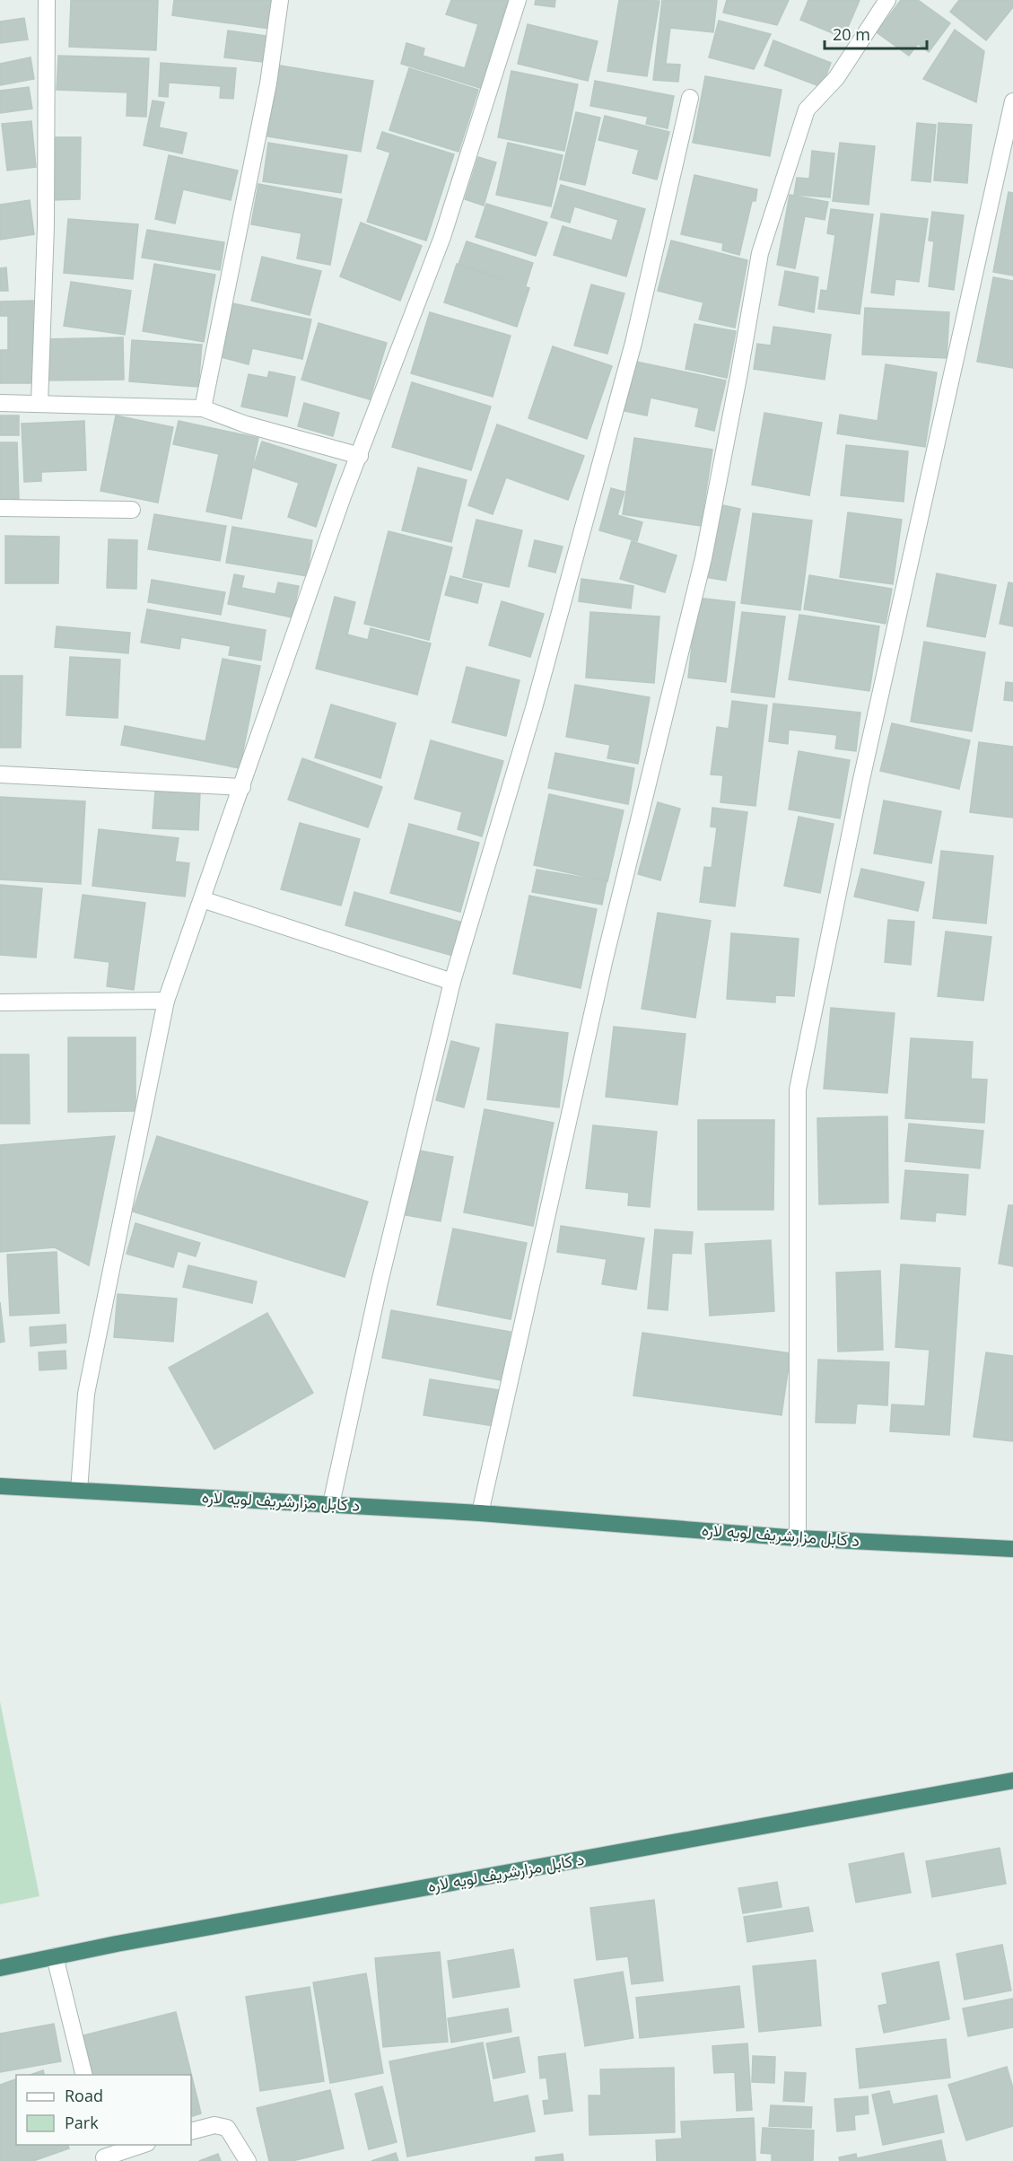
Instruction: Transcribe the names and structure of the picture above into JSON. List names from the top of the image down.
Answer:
{
  "streets": {
    "highway": ["د کابل مزارشریف لویه لاره"]
  },
  "legend": ["Road", "Park"],
  "scale_bar": "20 m"
}
